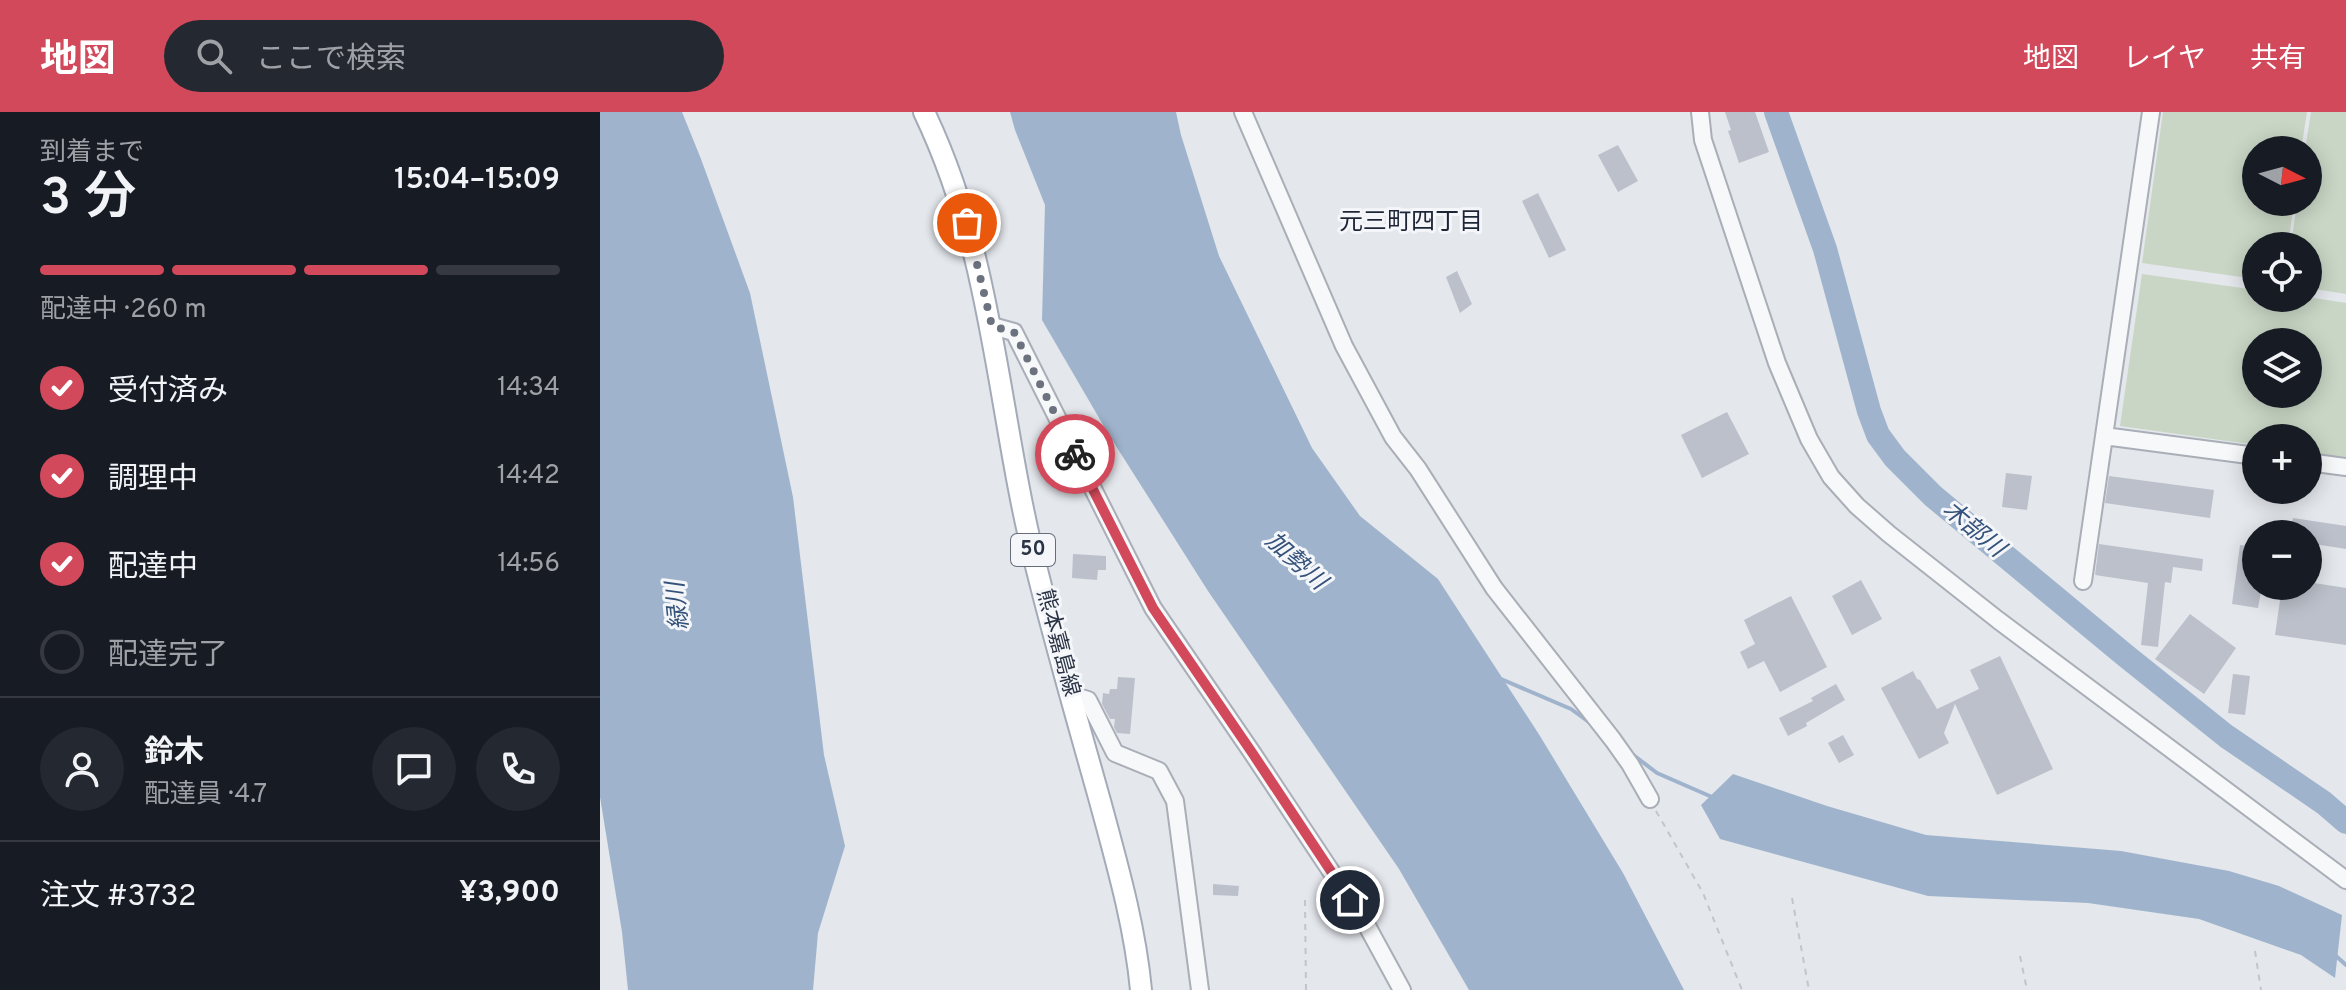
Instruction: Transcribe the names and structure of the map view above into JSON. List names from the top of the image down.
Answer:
{
  "streets": {
    "main road": ["50", "熊本嘉島線"]
  },
  "districts": ["元三町四丁目"],
  "water": ["木部川", "加勢川", "緑川"],
  "north": "right",
  "page": {
    "header": "地図",
    "search": "ここで検索",
    "nav": ["地図", "レイヤ", "共有"],
    "heading": ["3 分", "到着まで", "15:04–15:09"],
    "panel": [
      "鈴木",
      "配達員 · 4.7",
      "注文 #3732",
      "¥3,900"
    ],
    "map_buttons": ["+", "−"],
    "bar": "配達中 · 260 m",
    "list": [
      ["受付済み", "14:34"],
      ["調理中", "14:42"],
      ["配達中", "14:56"],
      "配達完了"
    ]
  }
}
